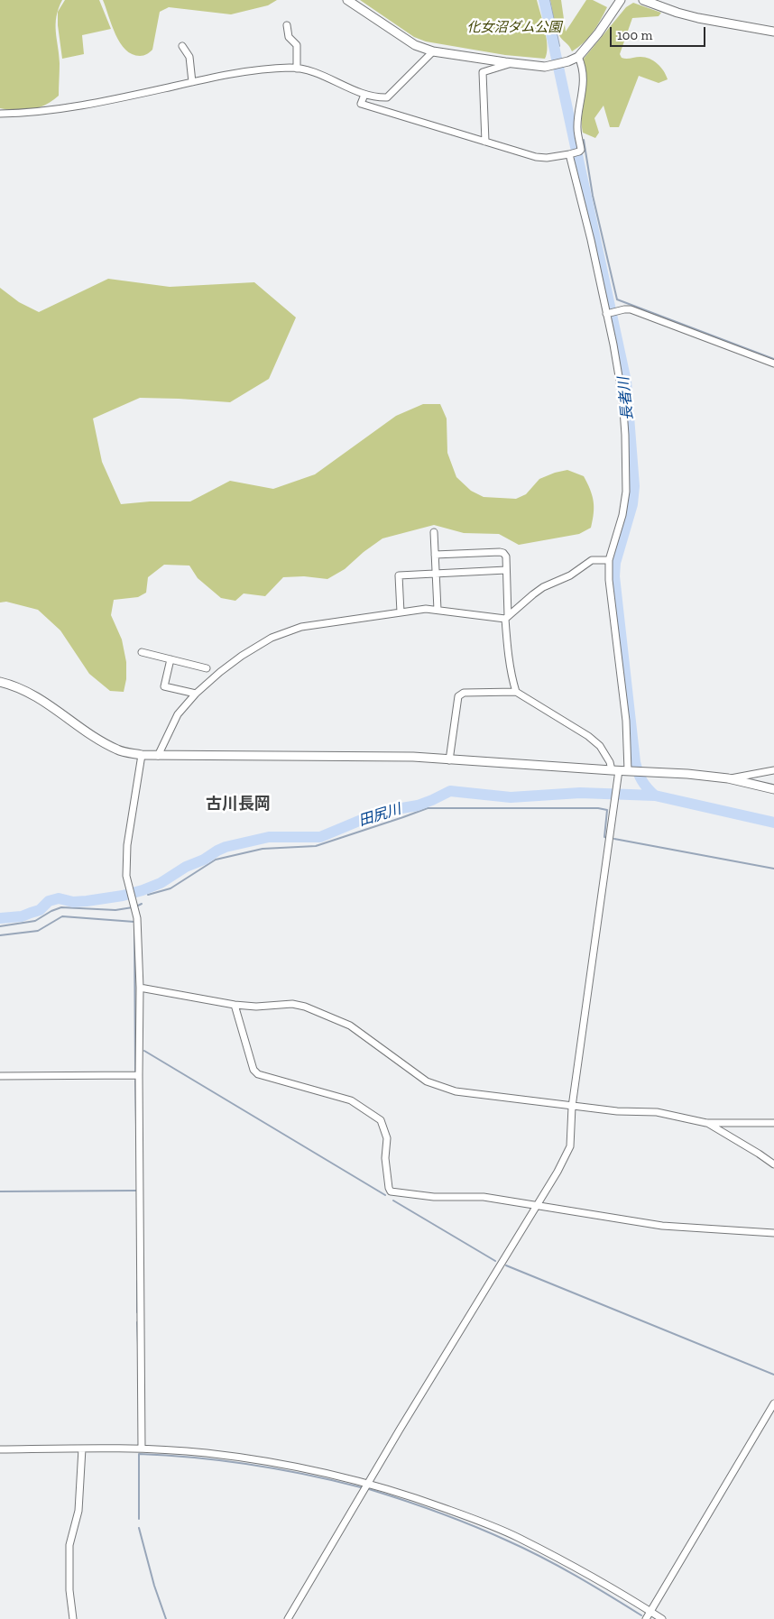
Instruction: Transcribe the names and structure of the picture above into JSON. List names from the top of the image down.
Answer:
{
  "districts": ["古川長岡"],
  "water": ["長者川", "田尻川"],
  "parks": ["化女沼ダム公園"],
  "scale_bar": "100 m"
}
